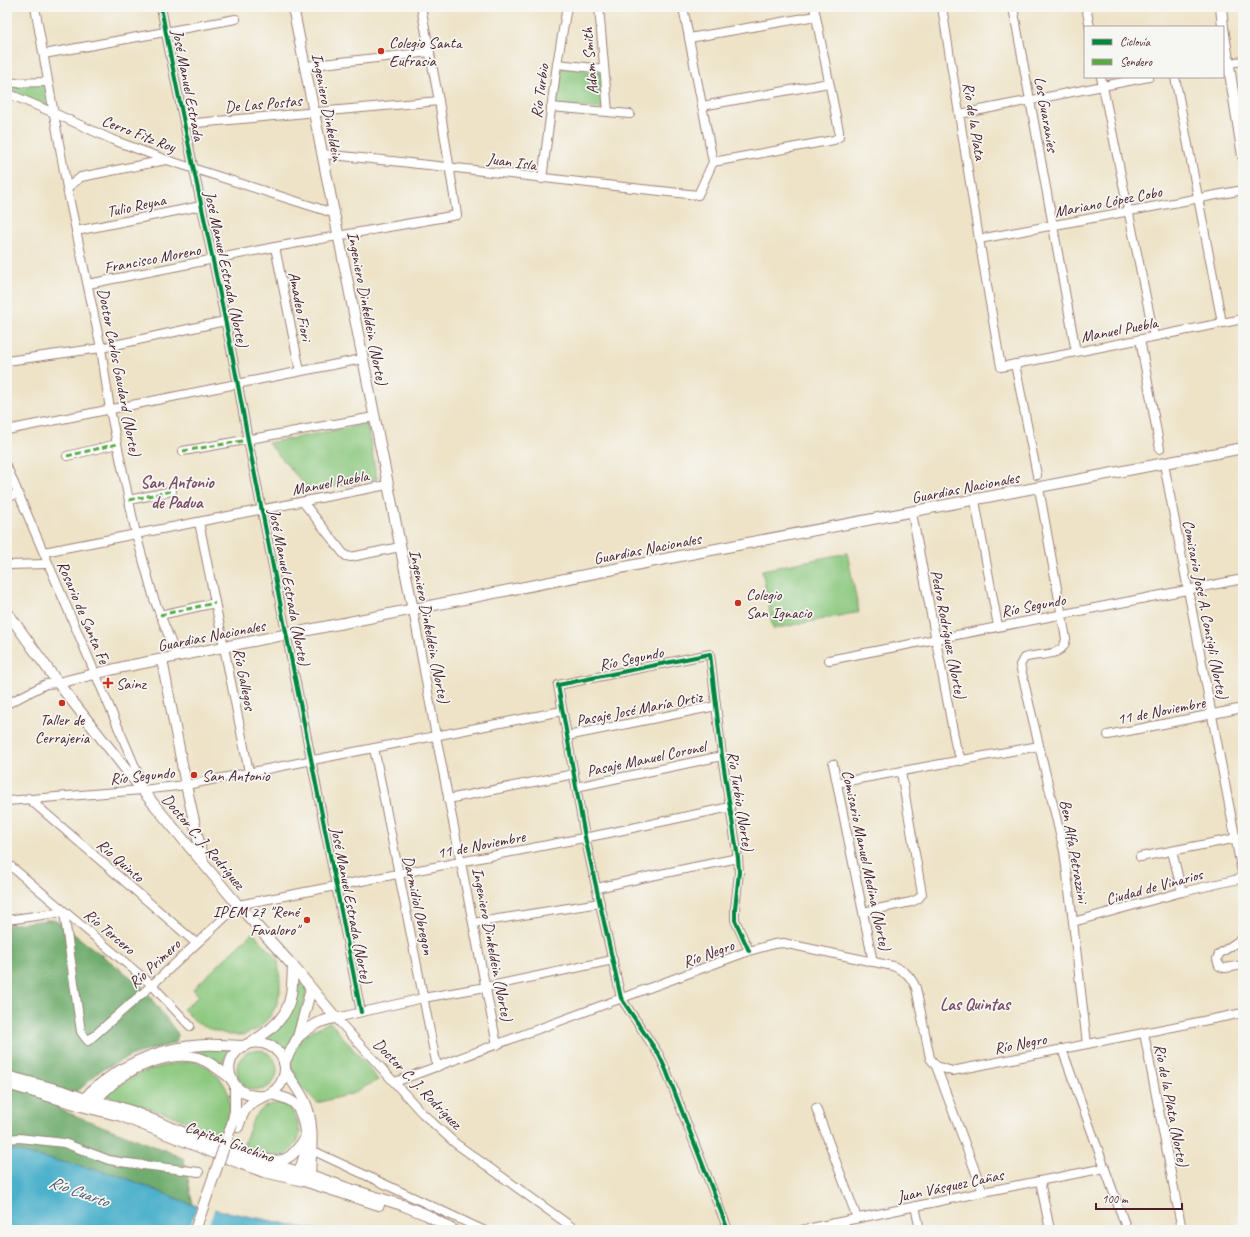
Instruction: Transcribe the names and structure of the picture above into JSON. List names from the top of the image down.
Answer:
{
  "streets": {
    "main road": [
      "Ingeniero Dinkeldein",
      "Ingeniero Dinkeldein (Norte)",
      "Guardias Nacionales",
      "Doctor C. J. Rodríguez",
      "Capitán Giachino"
    ],
    "street": [
      "Adam Smith",
      "José Manuel Estrada",
      "Río Turbio",
      "De Las Postas",
      "Los Guaraníes",
      "Río de la Plata",
      "Cerro Fitz Roy",
      "Juan Isla",
      "Mariano López Cobo",
      "Tulio Reyna",
      "Francisco Moreno",
      "José Manuel Estrada (Norte)",
      "Amadeo Fiori",
      "Manuel Puebla",
      "Doctor Carlos Gaudard (Norte)",
      "Río Segundo",
      "Comisario José A. Consigli (Norte)",
      "Rosario de Santa Fe",
      "Pedro Rodríguez (Norte)",
      "Río Gallegos",
      "Pasaje José María Ortiz",
      "11 de Noviembre",
      "Pasaje Manuel Coronel",
      "Río Turbio (Norte)",
      "Ben Alfa Petrazzini",
      "Río Quinto",
      "Comisario Manuel Medina (Norte)",
      "Ciudad de Vinarios",
      "Darmidiol Obregon",
      "Río Tercero",
      "Río Negro",
      "Río Primero",
      "Río de la Plata (Norte)",
      "Juan Vásquez Cañas"
    ]
  },
  "crossings": [
    ["José Manuel Estrada", "De Las Postas"],
    ["José Manuel Estrada", "Cerro Fitz Roy"],
    ["José Manuel Estrada", "José Manuel Estrada (Norte)"],
    ["Río Turbio", "Juan Isla"],
    ["De Las Postas", "Ingeniero Dinkeldein"],
    ["Ingeniero Dinkeldein", "Cerro Fitz Roy"],
    ["Ingeniero Dinkeldein", "Juan Isla"],
    ["Ingeniero Dinkeldein", "Ingeniero Dinkeldein (Norte)"],
    ["Los Guaraníes", "Mariano López Cobo"],
    ["Los Guaraníes", "Manuel Puebla"],
    ["Río de la Plata", "Mariano López Cobo"],
    ["Río de la Plata", "Manuel Puebla"],
    ["Cerro Fitz Roy", "José Manuel Estrada (Norte)"],
    ["Cerro Fitz Roy", "Ingeniero Dinkeldein (Norte)"],
    ["Cerro Fitz Roy", "Doctor Carlos Gaudard (Norte)"],
    ["Juan Isla", "Francisco Moreno"],
    ["Mariano López Cobo", "Manuel Puebla"],
    ["Tulio Reyna", "José Manuel Estrada (Norte)"],
    ["Tulio Reyna", "Doctor Carlos Gaudard (Norte)"],
    ["Francisco Moreno", "José Manuel Estrada (Norte)"],
    ["Francisco Moreno", "Amadeo Fiori"],
    ["Francisco Moreno", "Ingeniero Dinkeldein (Norte)"],
    ["Francisco Moreno", "Doctor Carlos Gaudard (Norte)"],
    ["José Manuel Estrada (Norte)", "Manuel Puebla"],
    ["José Manuel Estrada (Norte)", "Guardias Nacionales"],
    ["José Manuel Estrada (Norte)", "Río Segundo"],
    ["José Manuel Estrada (Norte)", "11 de Noviembre"],
    ["Ingeniero Dinkeldein (Norte)", "Manuel Puebla"],
    ["Ingeniero Dinkeldein (Norte)", "Guardias Nacionales"],
    ["Ingeniero Dinkeldein (Norte)", "Río Segundo"],
    ["Ingeniero Dinkeldein (Norte)", "11 de Noviembre"],
    ["Ingeniero Dinkeldein (Norte)", "Pasaje Manuel Coronel"],
    ["Ingeniero Dinkeldein (Norte)", "Río Negro"],
    ["Manuel Puebla", "Doctor Carlos Gaudard (Norte)"],
    ["Manuel Puebla", "Rosario de Santa Fe"],
    ["Manuel Puebla", "Río Gallegos"],
    ["Doctor Carlos Gaudard (Norte)", "Guardias Nacionales"],
    ["Guardias Nacionales", "Comisario José A. Consigli (Norte)"],
    ["Guardias Nacionales", "Rosario de Santa Fe"],
    ["Guardias Nacionales", "Pedro Rodríguez (Norte)"],
    ["Guardias Nacionales", "Río Gallegos"],
    ["Guardias Nacionales", "Doctor C. J. Rodríguez"],
    ["Río Segundo", "Comisario José A. Consigli (Norte)"],
    ["Río Segundo", "Rosario de Santa Fe"],
    ["Río Segundo", "Pedro Rodríguez (Norte)"],
    ["Río Segundo", "Río Gallegos"],
    ["Río Segundo", "Río Turbio (Norte)"],
    ["Río Segundo", "Doctor C. J. Rodríguez"],
    ["Río Segundo", "Ben Alfa Petrazzini"],
    ["Río Segundo", "Río Quinto"],
    ["Río Segundo", "Darmidiol Obregon"],
    ["Comisario José A. Consigli (Norte)", "11 de Noviembre"],
    ["Comisario José A. Consigli (Norte)", "Ciudad de Vinarios"],
    ["Rosario de Santa Fe", "Doctor C. J. Rodríguez"],
    ["Pasaje José María Ortiz", "Río Turbio (Norte)"],
    ["11 de Noviembre", "Río Turbio (Norte)"],
    ["11 de Noviembre", "Doctor C. J. Rodríguez"],
    ["11 de Noviembre", "Darmidiol Obregon"],
    ["11 de Noviembre", "Río Primero"],
    ["Pasaje Manuel Coronel", "Río Turbio (Norte)"],
    ["Río Turbio (Norte)", "Río Negro"],
    ["Doctor C. J. Rodríguez", "Río Negro"],
    ["Doctor C. J. Rodríguez", "Río Primero"],
    ["Ben Alfa Petrazzini", "Ciudad de Vinarios"],
    ["Ben Alfa Petrazzini", "Río Negro"],
    ["Río Quinto", "Río Primero"],
    ["Comisario Manuel Medina (Norte)", "Río Negro"],
    ["Darmidiol Obregon", "Río Negro"],
    ["Río Tercero", "Río Primero"],
    ["Río Negro", "Río de la Plata (Norte)"]
  ],
  "districts": ["San Antonio de Padua", "Las Quintas"],
  "water": ["Río Cuarto"],
  "places": {
    "other": [
      "Colegio Santa Eufrasia",
      "Colegio San Ignacio",
      "Taller de Cerrajeria",
      "San Antonio",
      "IPEM 27 \"René Favaloro\""
    ],
    "health": ["Sainz"]
  },
  "legend": ["Ciclovía", "Sendero"],
  "scale_bar": "100 m"
}
